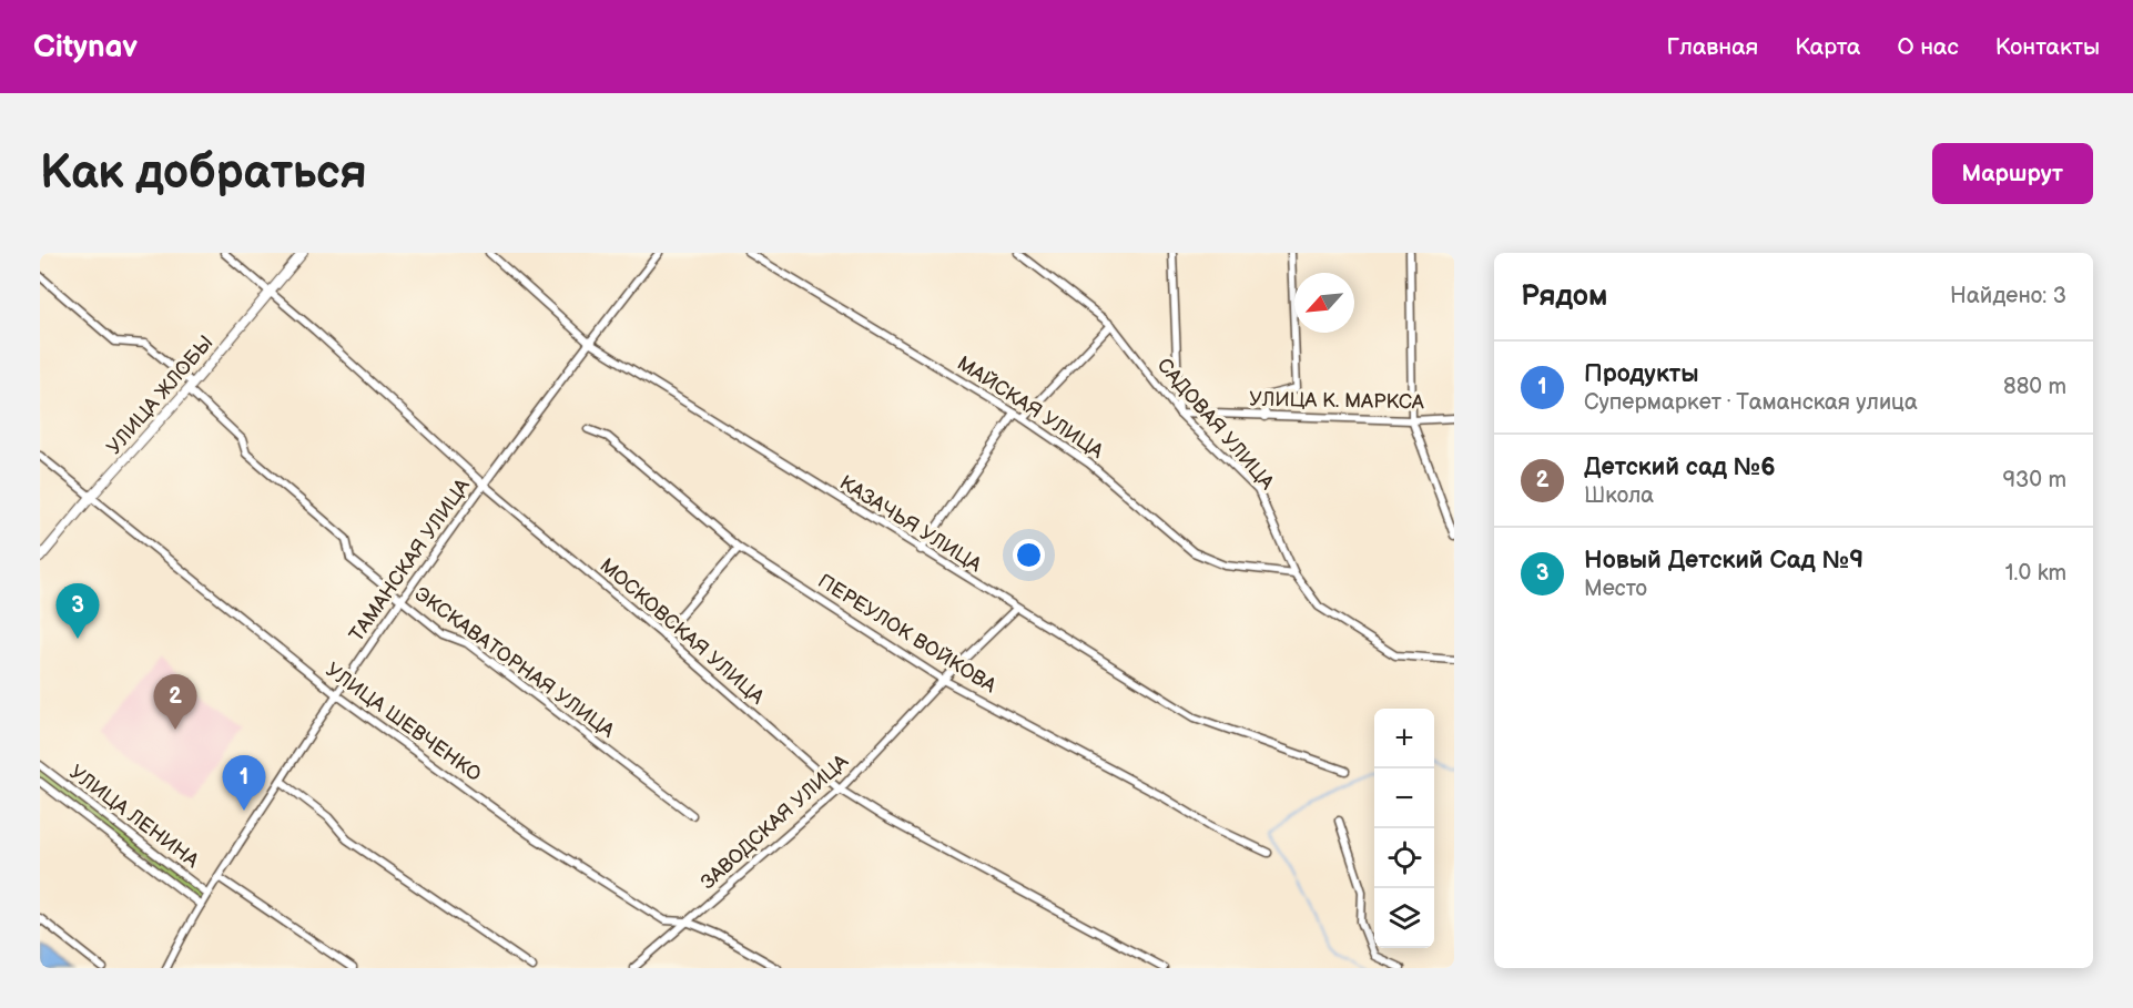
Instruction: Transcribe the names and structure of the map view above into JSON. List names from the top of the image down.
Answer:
{
  "streets": {
    "street": [
      "УЛИЦА ЖЛОБЫ",
      "УЛИЦА К. МАРКСА",
      "МАЙСКАЯ УЛИЦА",
      "САДОВАЯ УЛИЦА",
      "КАЗАЧЬЯ УЛИЦА",
      "ТАМАНСКАЯ УЛИЦА",
      "МОСКОВСКАЯ УЛИЦА",
      "ПЕРЕУЛОК ВОЙКОВА",
      "ЭКСКАВАТОРНАЯ УЛИЦА",
      "УЛИЦА ШЕВЧЕНКО",
      "УЛИЦА ЛЕНИНА",
      "ЗАВОДСКАЯ УЛИЦА"
    ]
  },
  "crossings": [
    ["УЛИЦА ЖЛОБЫ", "МОСКОВСКАЯ УЛИЦА"],
    ["УЛИЦА ЖЛОБЫ", "ЭКСКАВАТОРНАЯ УЛИЦА"],
    ["УЛИЦА ЖЛОБЫ", "УЛИЦА ШЕВЧЕНКО"],
    ["УЛИЦА К. МАРКСА", "САДОВАЯ УЛИЦА"],
    ["МАЙСКАЯ УЛИЦА", "САДОВАЯ УЛИЦА"],
    ["КАЗАЧЬЯ УЛИЦА", "ТАМАНСКАЯ УЛИЦА"],
    ["КАЗАЧЬЯ УЛИЦА", "ЗАВОДСКАЯ УЛИЦА"],
    ["ТАМАНСКАЯ УЛИЦА", "МОСКОВСКАЯ УЛИЦА"],
    ["ТАМАНСКАЯ УЛИЦА", "ЭКСКАВАТОРНАЯ УЛИЦА"],
    ["ТАМАНСКАЯ УЛИЦА", "УЛИЦА ШЕВЧЕНКО"],
    ["ТАМАНСКАЯ УЛИЦА", "УЛИЦА ЛЕНИНА"],
    ["МОСКОВСКАЯ УЛИЦА", "ЗАВОДСКАЯ УЛИЦА"],
    ["ПЕРЕУЛОК ВОЙКОВА", "ЗАВОДСКАЯ УЛИЦА"],
    ["УЛИЦА ШЕВЧЕНКО", "ЗАВОДСКАЯ УЛИЦА"]
  ],
  "north": "bottom left",
  "page": {
    "header": "Citynav",
    "nav": [
      "Главная",
      "Карта",
      "О нас",
      "Контакты"
    ],
    "buttons": "Маршрут",
    "title": "Как добраться",
    "heading": ["Рядом", "Найдено: 3"],
    "list": [
      {
        "mark": "1",
        "name": "Продукты",
        "note": "Супермаркет · Таманская улица",
        "value": "880 m"
      },
      {
        "mark": "2",
        "name": "Детский сад №6",
        "note": "Школа",
        "value": "930 m"
      },
      {
        "mark": "3",
        "name": "Новый Детский Сад №9",
        "note": "Место",
        "value": "1.0 km"
      }
    ],
    "pins": ["3", "2", "1"],
    "map_buttons": ["+", "−"]
  }
}
